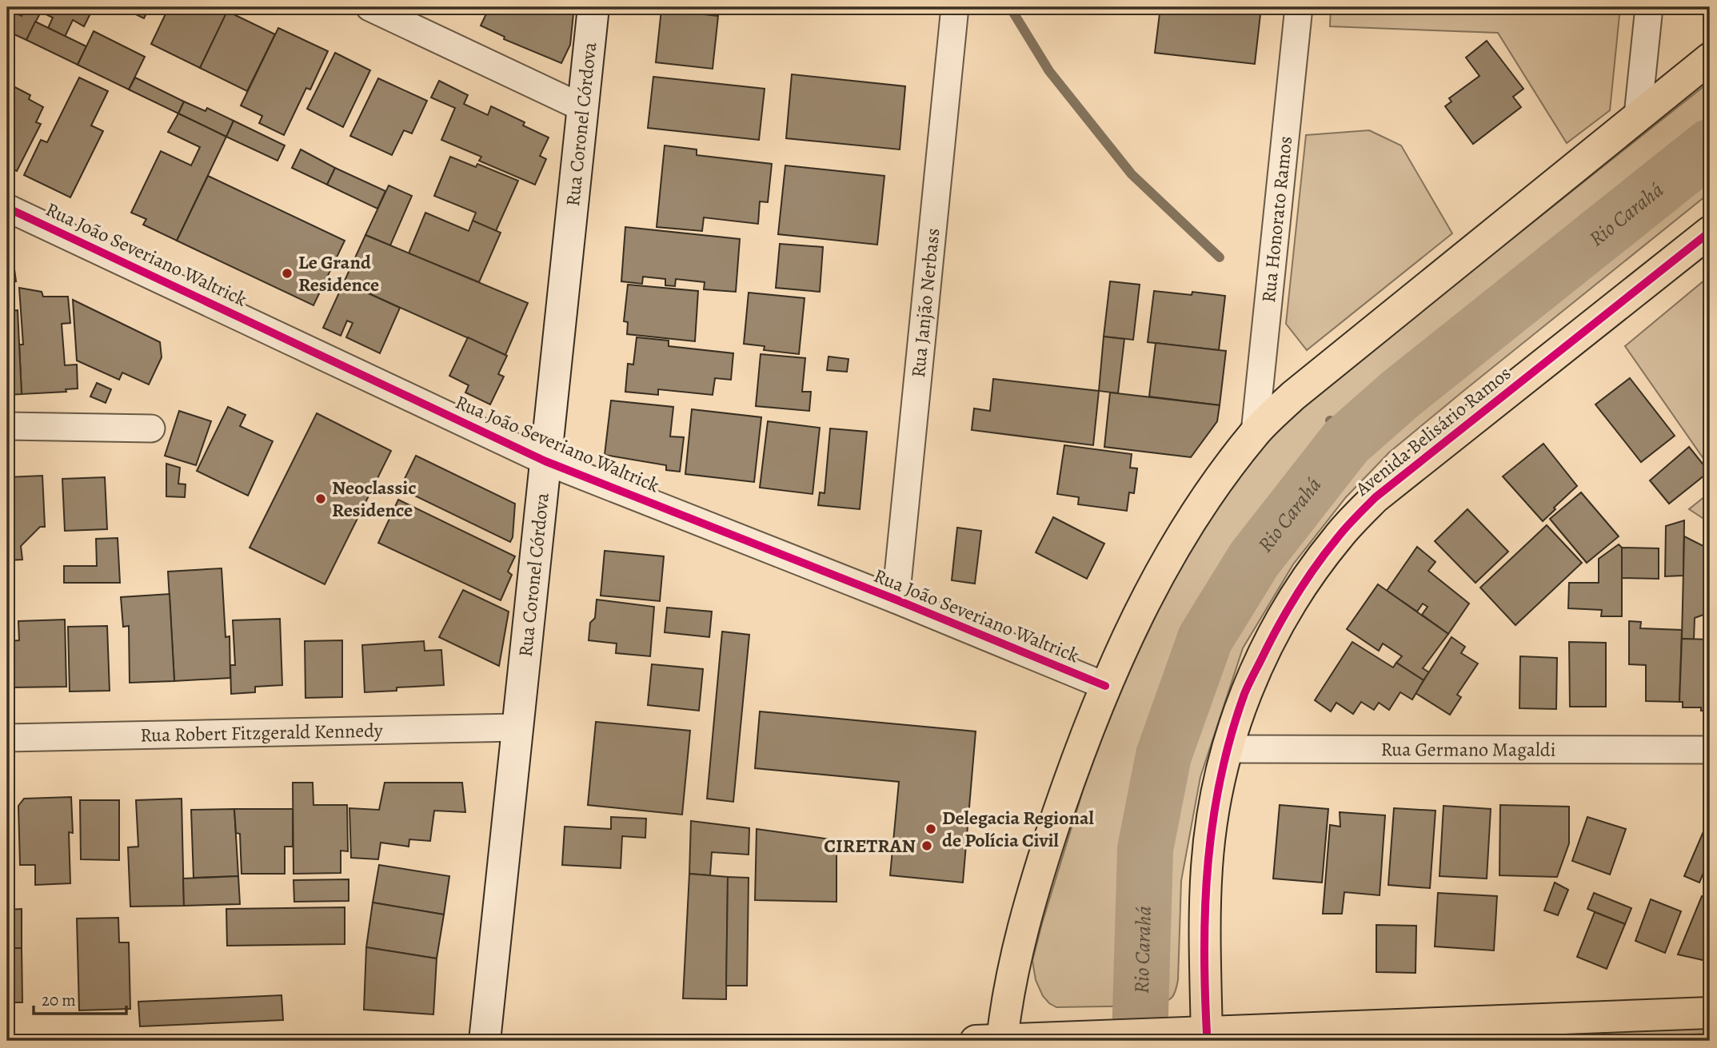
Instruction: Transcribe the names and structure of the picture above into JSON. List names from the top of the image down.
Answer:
{
  "streets": {
    "main road": ["Avenida Belisário Ramos"],
    "street": [
      "Rua Coronel Córdova",
      "Rua Honorato Ramos",
      "Rua João Severiano Waltrick",
      "Rua Janjão Nerbass",
      "Rua Robert Fitzgerald Kennedy",
      "Rua Germano Magaldi"
    ]
  },
  "crossings": [
    ["Rua Coronel Córdova", "Rua João Severiano Waltrick"],
    ["Rua Coronel Córdova", "Rua Robert Fitzgerald Kennedy"],
    ["Rua João Severiano Waltrick", "Rua Janjão Nerbass"],
    ["Avenida Belisário Ramos", "Rua Germano Magaldi"]
  ],
  "water": ["Rio Carahá"],
  "places": [
    "Le Grand Residence",
    "Neoclassic Residence",
    "Delegacia Regional de Polícia Civil",
    "CIRETRAN"
  ],
  "scale_bar": "20 m"
}
